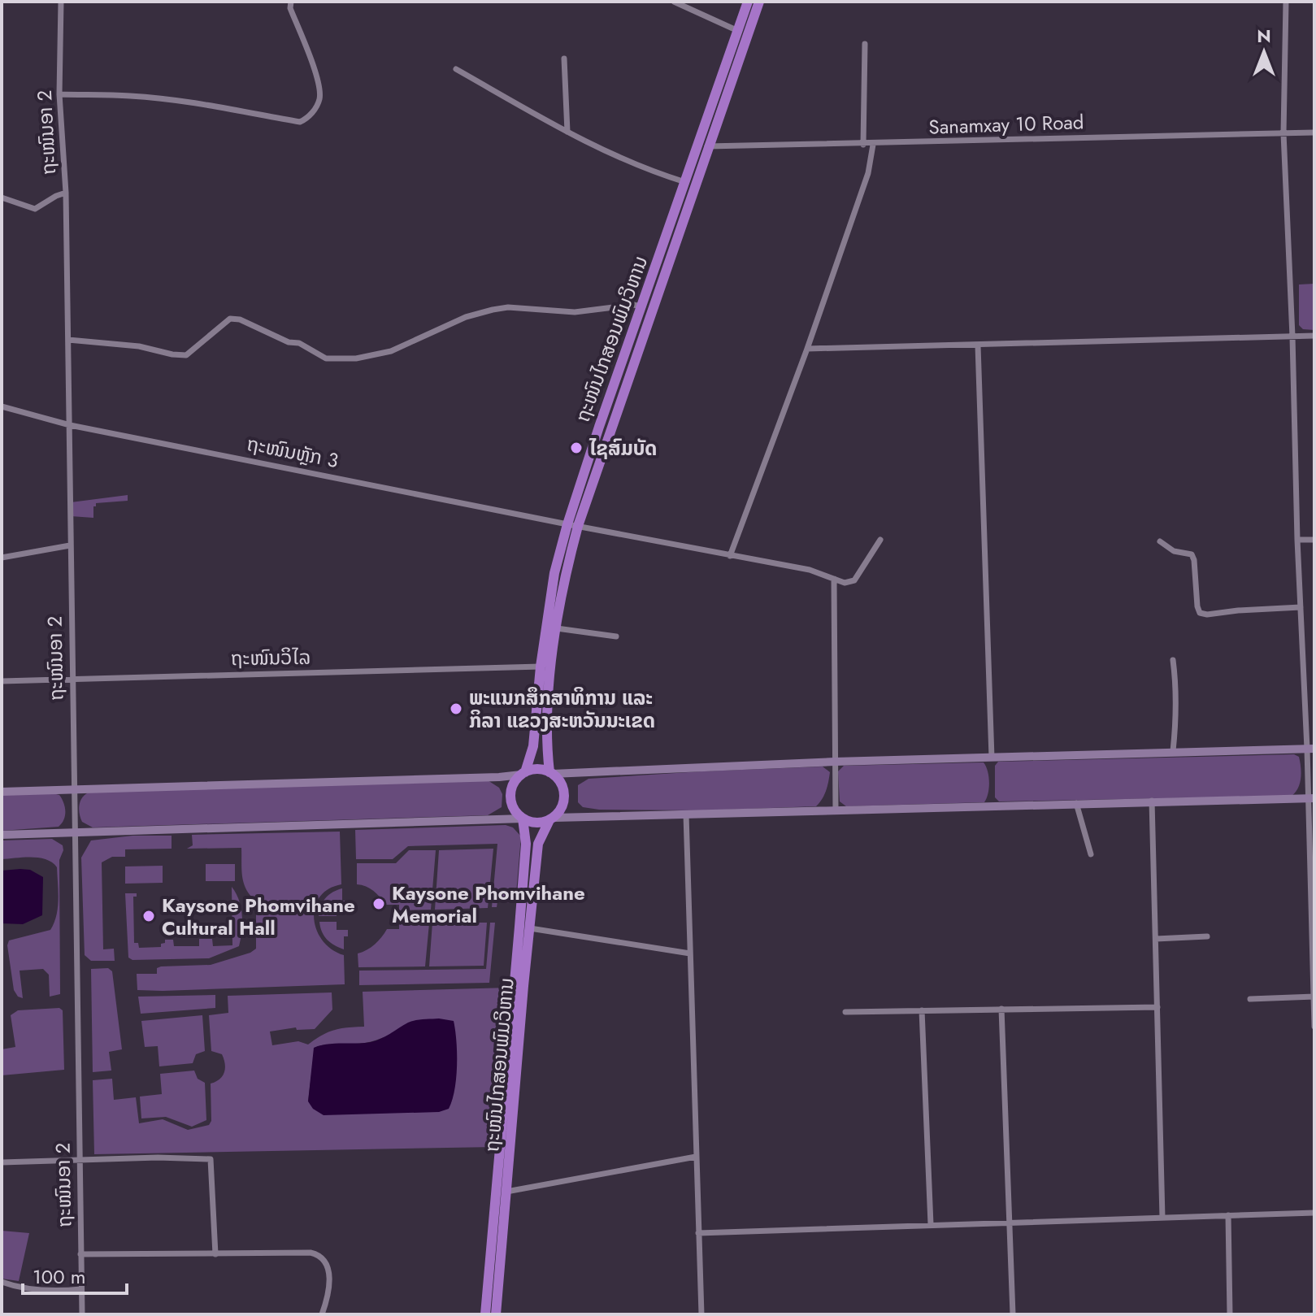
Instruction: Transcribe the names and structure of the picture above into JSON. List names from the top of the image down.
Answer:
{
  "streets": {
    "highway": ["ຖະໜົນໄກສອນພົມວິຫານ"],
    "street": [
      "Sanamxay 10 Road",
      "ຖະໜົນອາ 2",
      "ຖະໜົນຫຼັກ 3",
      "ຖະໜົນວິໄລ"
    ]
  },
  "crossings": [
    ["Sanamxay 10 Road", "ຖະໜົນໄກສອນພົມວິຫານ"],
    ["ຖະໜົນອາ 2", "ຖະໜົນຫຼັກ 3"],
    ["ຖະໜົນອາ 2", "ຖະໜົນວິໄລ"],
    ["ຖະໜົນໄກສອນພົມວິຫານ", "ຖະໜົນຫຼັກ 3"],
    ["ຖະໜົນໄກສອນພົມວິຫານ", "ຖະໜົນວິໄລ"]
  ],
  "places": [
    "ໄຊສົມບັດ",
    "ພະແນກສຶກສາທິການ ແລະ ກິລາ ແຂວງສະຫວັນນະເຂດ",
    "Kaysone Phomvihane Memorial",
    "Kaysone Phomvihane Cultural Hall"
  ],
  "scale_bar": "100 m",
  "north": "top"
}
